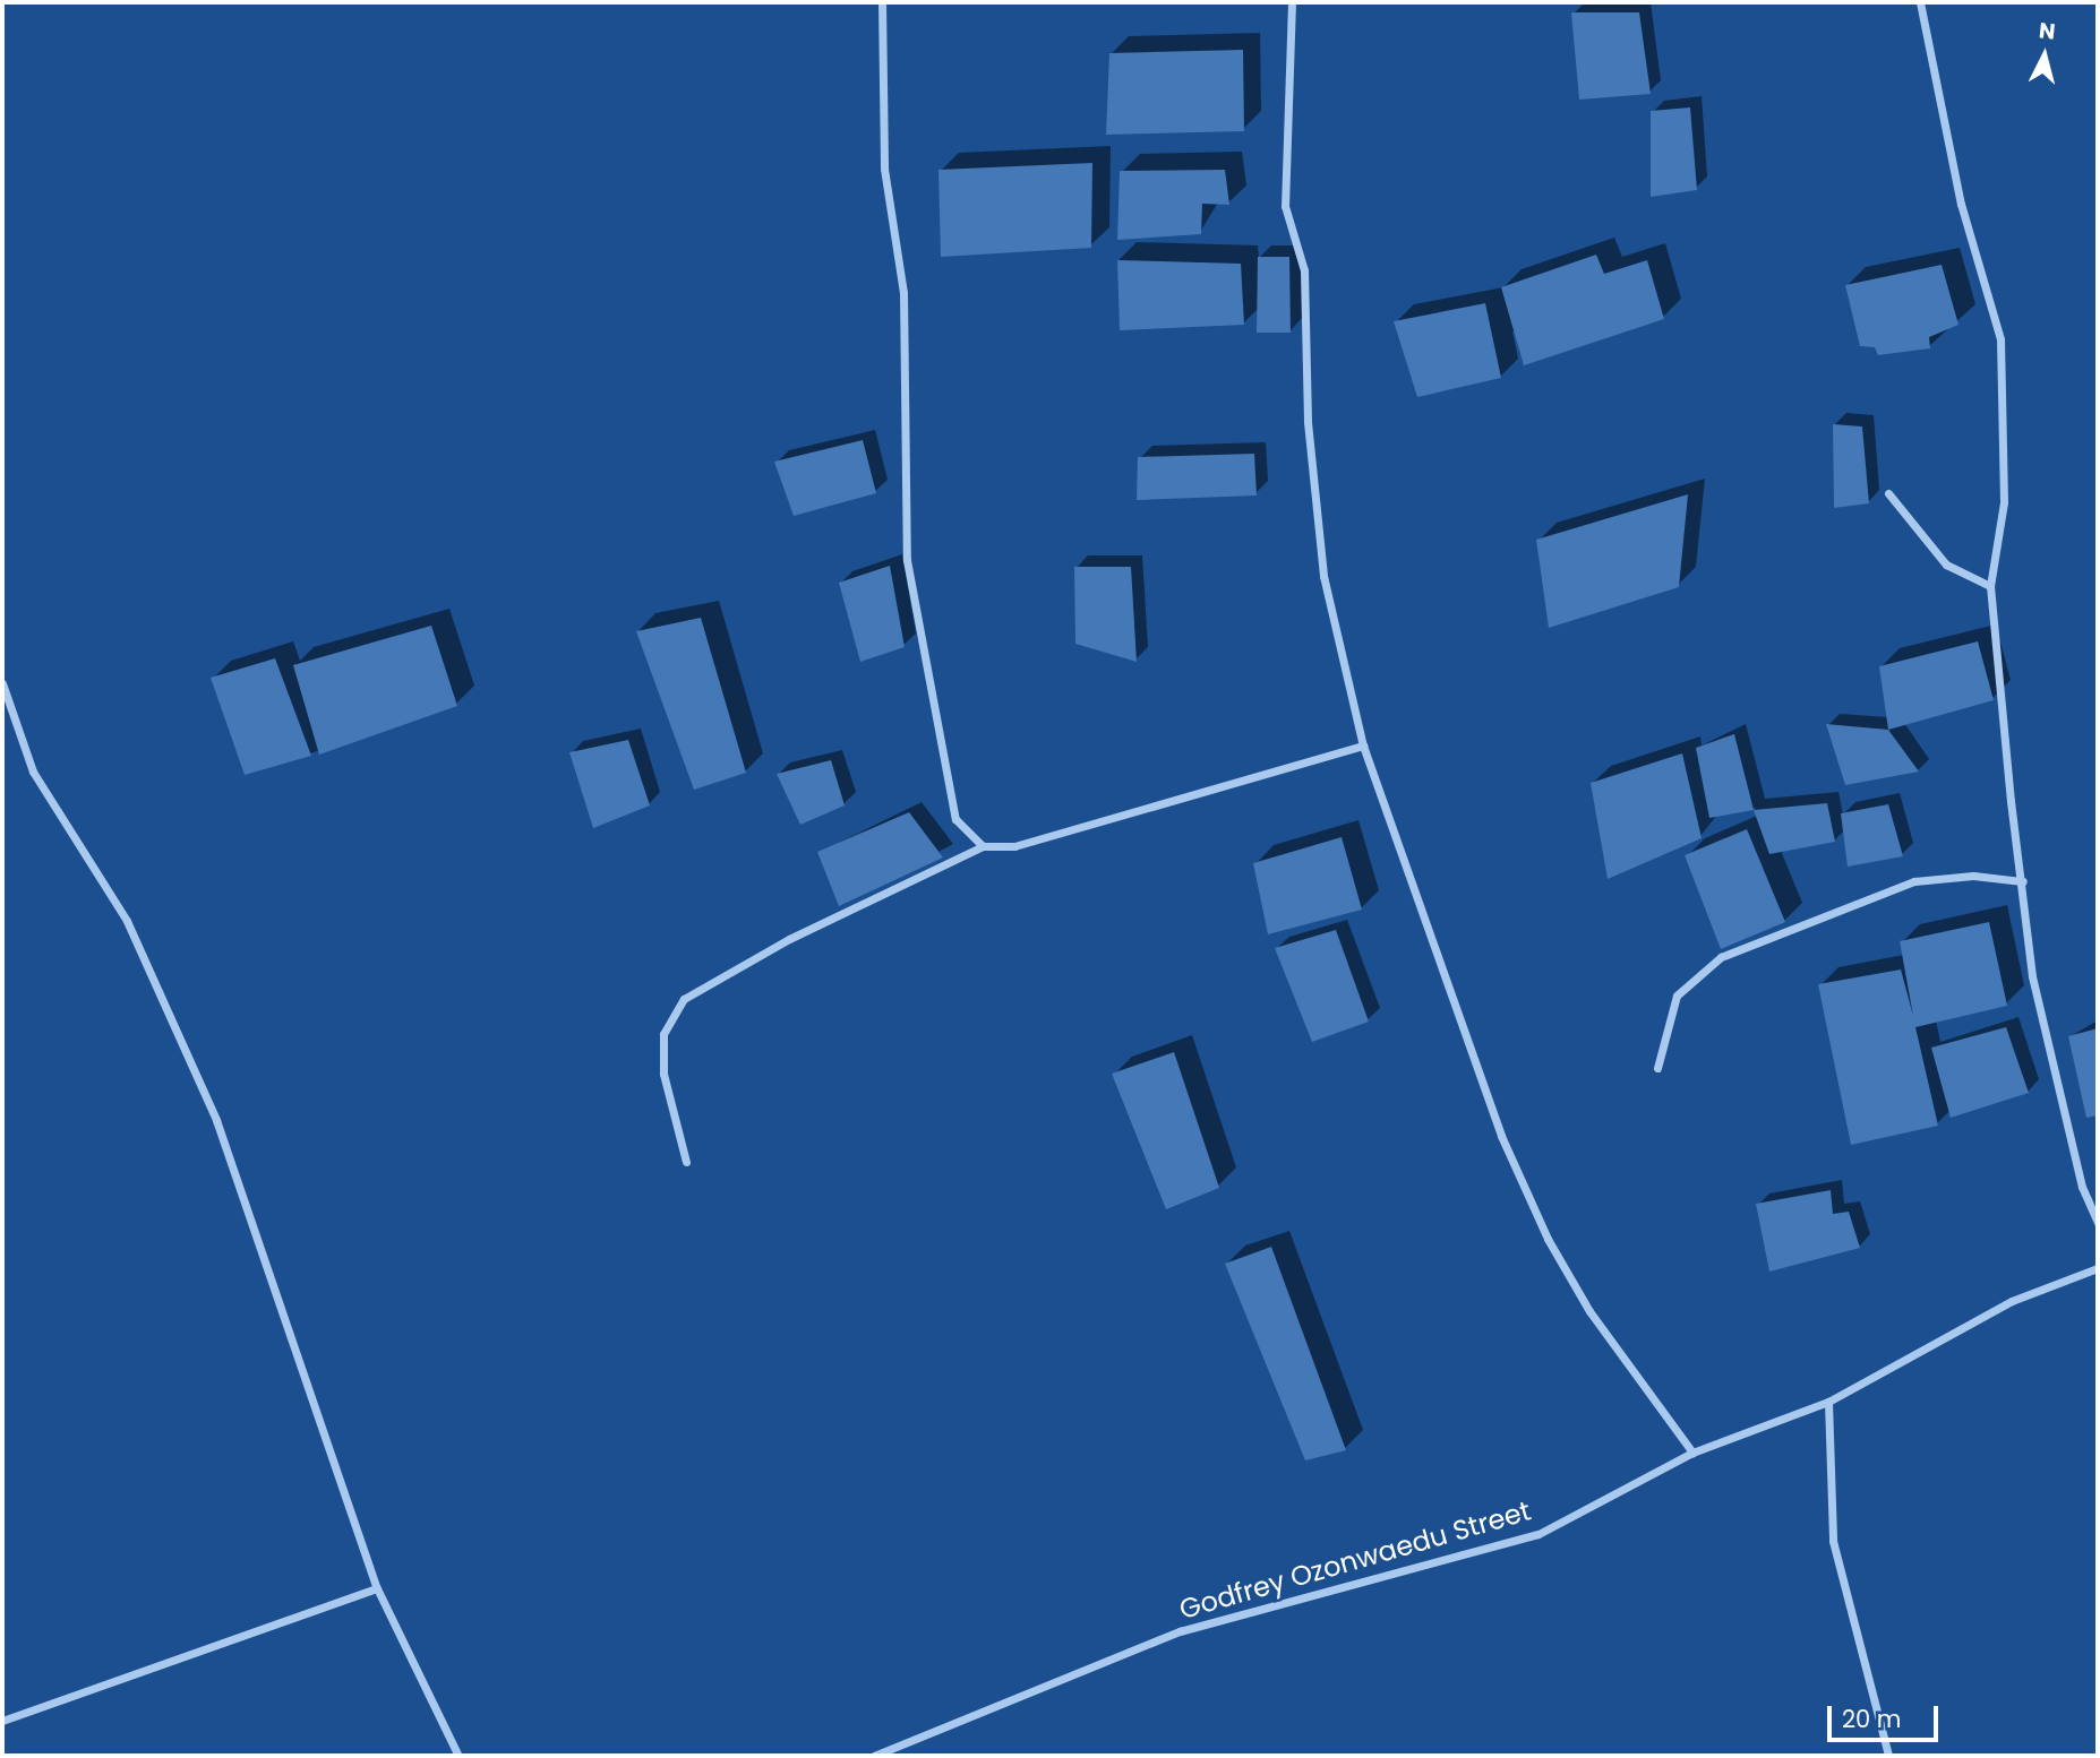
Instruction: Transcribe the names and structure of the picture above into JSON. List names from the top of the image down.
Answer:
{
  "streets": {
    "street": ["Godfrey Ozonwaedu Street"]
  },
  "scale_bar": "20 m",
  "north": "top"
}
